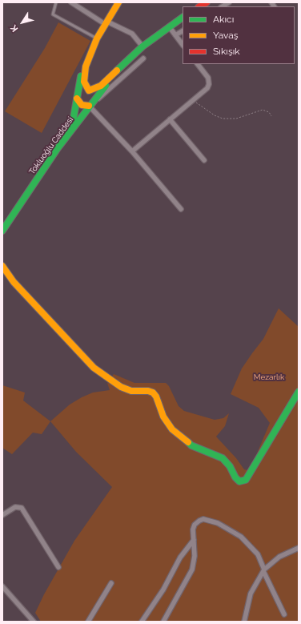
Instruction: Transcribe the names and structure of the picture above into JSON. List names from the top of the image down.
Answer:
{
  "streets": {
    "street": ["Tokluoğlu Caddesi"]
  },
  "parks": ["Mezarlık"],
  "legend": ["Akıcı", "Yavaş", "Sıkışık"],
  "north": "bottom left"
}
